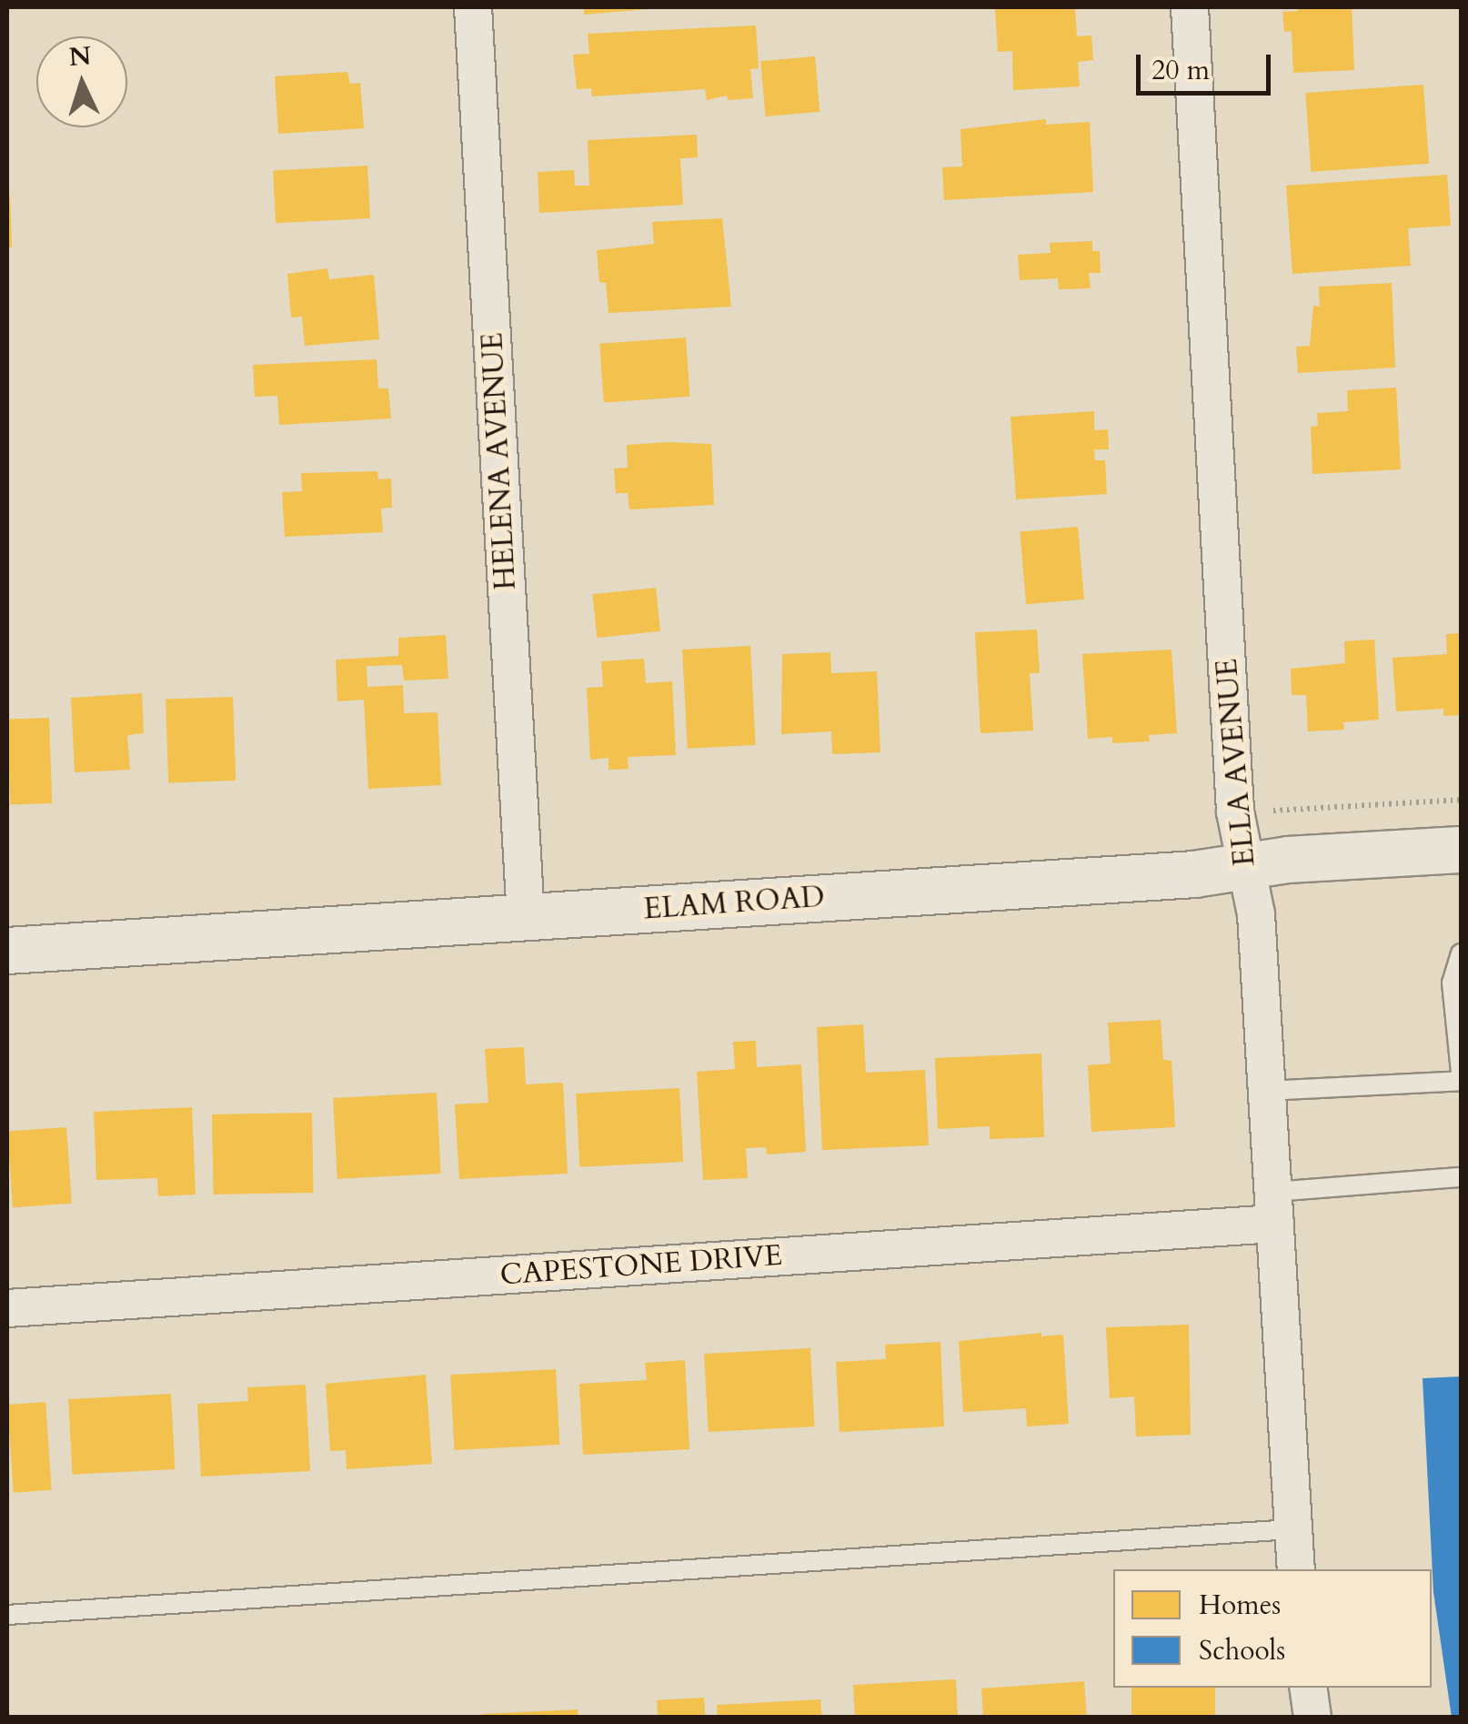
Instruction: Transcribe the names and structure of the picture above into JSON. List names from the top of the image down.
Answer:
{
  "streets": {
    "street": [
      "HELENA AVENUE",
      "ELLA AVENUE",
      "ELAM ROAD",
      "CAPESTONE DRIVE"
    ]
  },
  "crossings": [
    ["HELENA AVENUE", "ELAM ROAD"],
    ["ELLA AVENUE", "ELAM ROAD"],
    ["ELLA AVENUE", "CAPESTONE DRIVE"]
  ],
  "legend": ["Homes", "Schools"],
  "scale_bar": "20 m",
  "north": "top"
}
